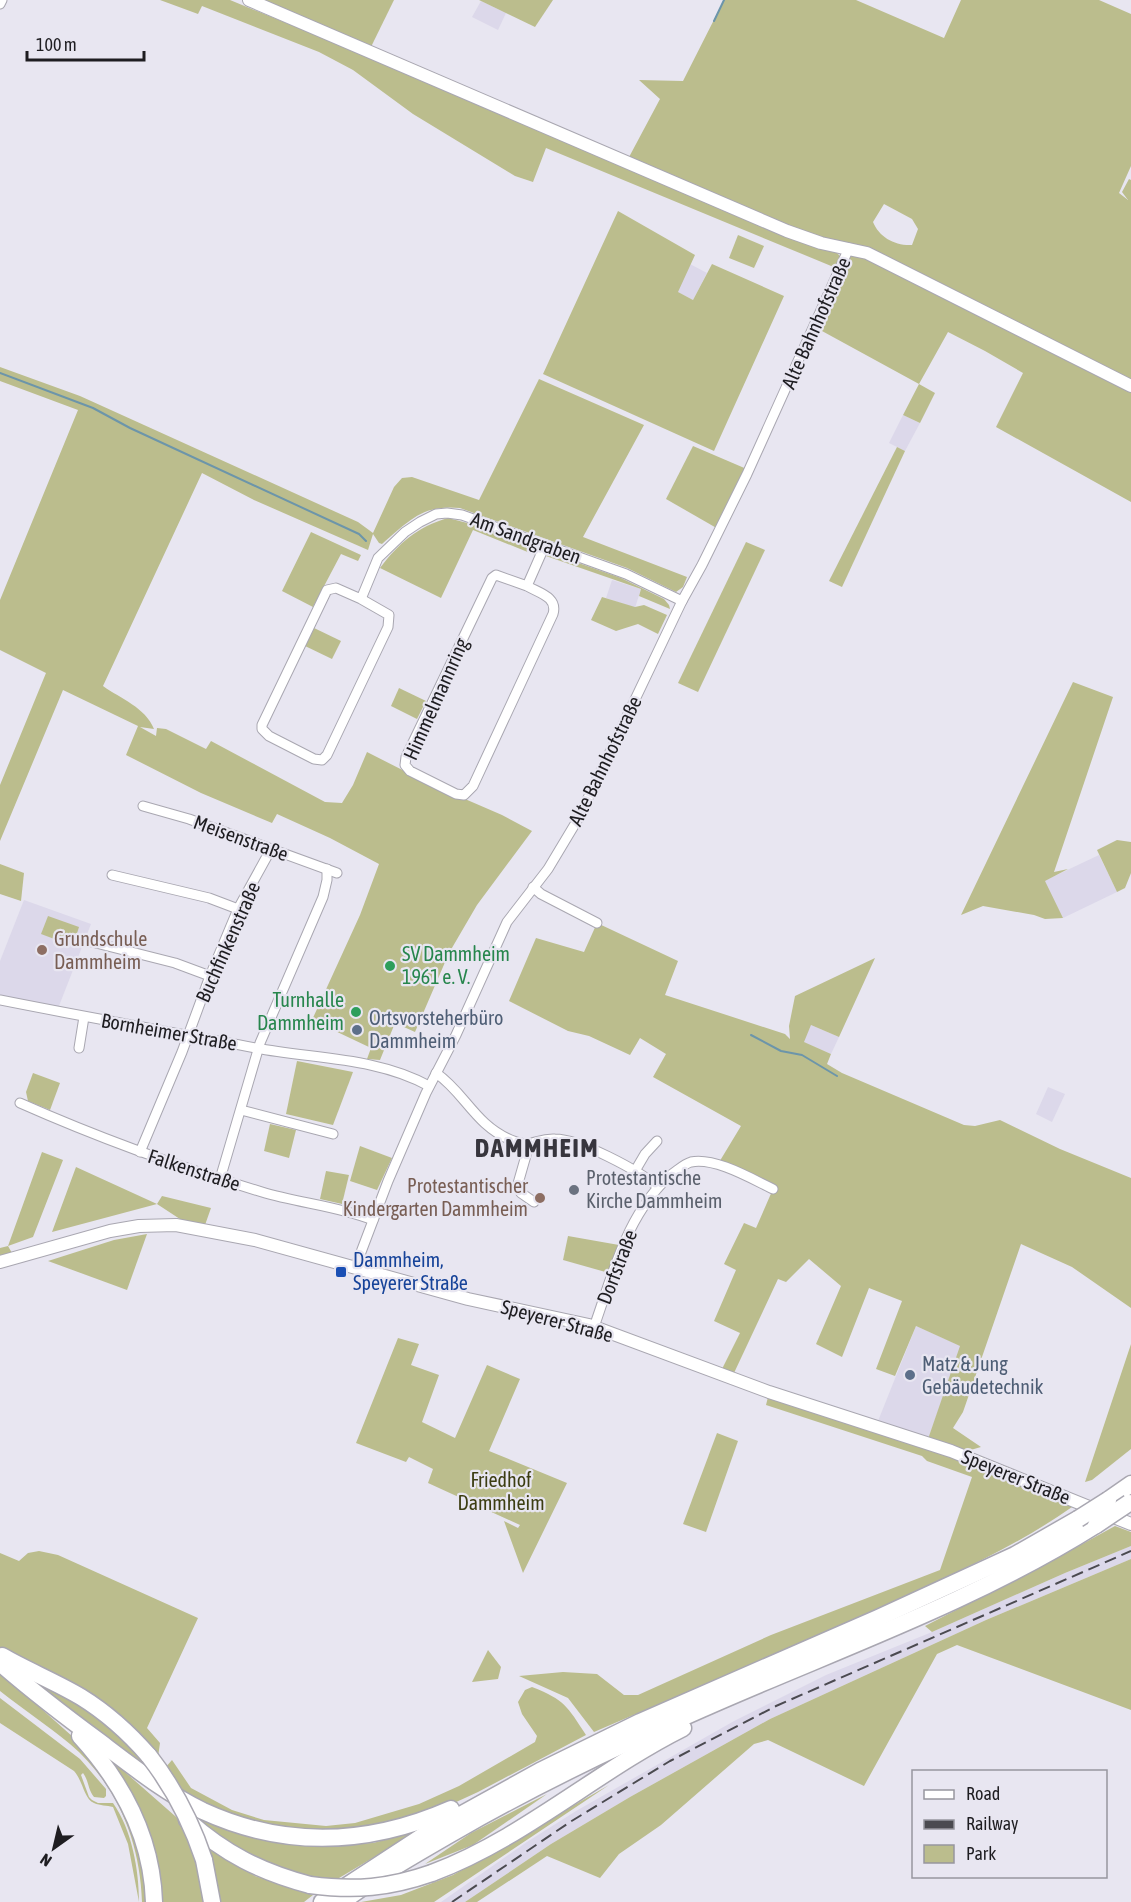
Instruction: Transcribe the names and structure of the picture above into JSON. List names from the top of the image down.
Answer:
{
  "streets": {
    "street": [
      "Alte Bahnhofstraße",
      "Am Sandgraben",
      "Himmelmannring",
      "Meisenstraße",
      "Buchfinkenstraße",
      "Bornheimer Straße",
      "Falkenstraße",
      "Dorfstraße",
      "Speyerer Straße"
    ]
  },
  "crossings": [
    ["Alte Bahnhofstraße", "Am Sandgraben"],
    ["Alte Bahnhofstraße", "Bornheimer Straße"],
    ["Alte Bahnhofstraße", "Falkenstraße"],
    ["Alte Bahnhofstraße", "Speyerer Straße"],
    ["Meisenstraße", "Buchfinkenstraße"],
    ["Buchfinkenstraße", "Bornheimer Straße"],
    ["Buchfinkenstraße", "Falkenstraße"],
    ["Dorfstraße", "Speyerer Straße"]
  ],
  "districts": ["DAMMHEIM"],
  "parks": ["Friedhof Dammheim"],
  "places": {
    "other": [
      "Grundschule Dammheim",
      "SV Dammheim 1961 e. V.",
      "Turnhalle Dammheim",
      "Ortsvorsteherbüro Dammheim",
      "Protestantische Kirche Dammheim",
      "Protestantischer Kindergarten Dammheim",
      "Matz & Jung Gebäudetechnik"
    ],
    "transit": ["Dammheim, Speyerer Straße"]
  },
  "legend": ["Road", "Railway", "Park"],
  "scale_bar": "100 m",
  "north": "bottom left"
}
